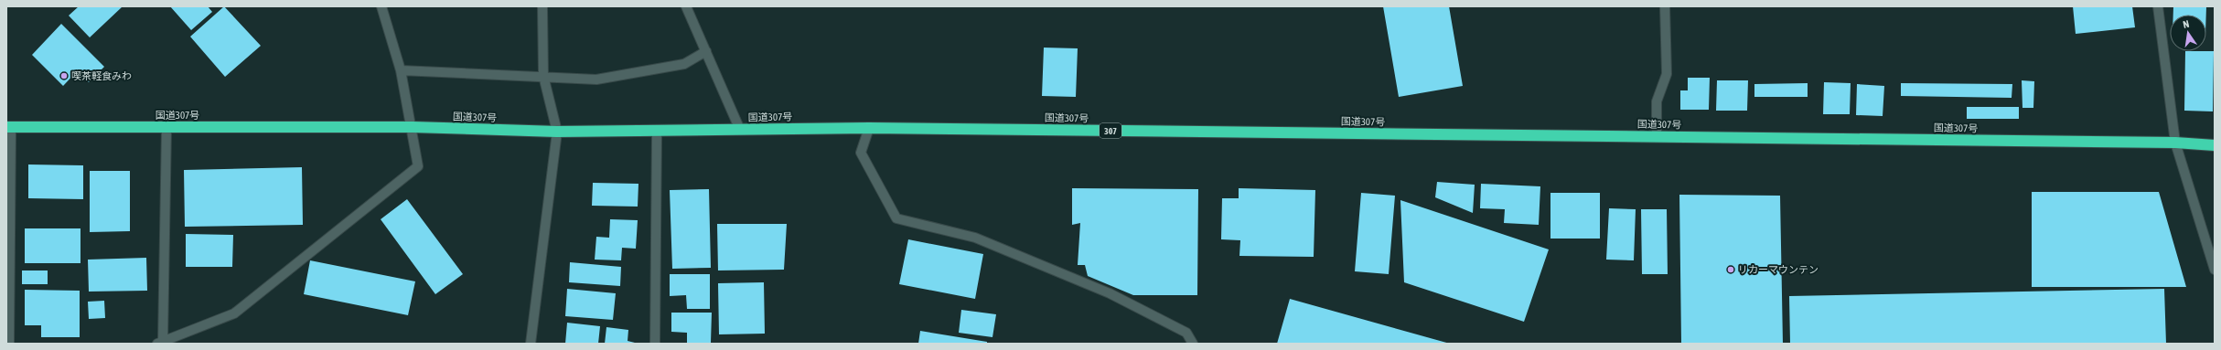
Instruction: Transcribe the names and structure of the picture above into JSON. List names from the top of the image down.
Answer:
{
  "streets": {
    "highway": ["国道307号", "307"]
  },
  "places": ["喫茶軽食みわ", "リカーマウンテン"],
  "north": "top"
}
